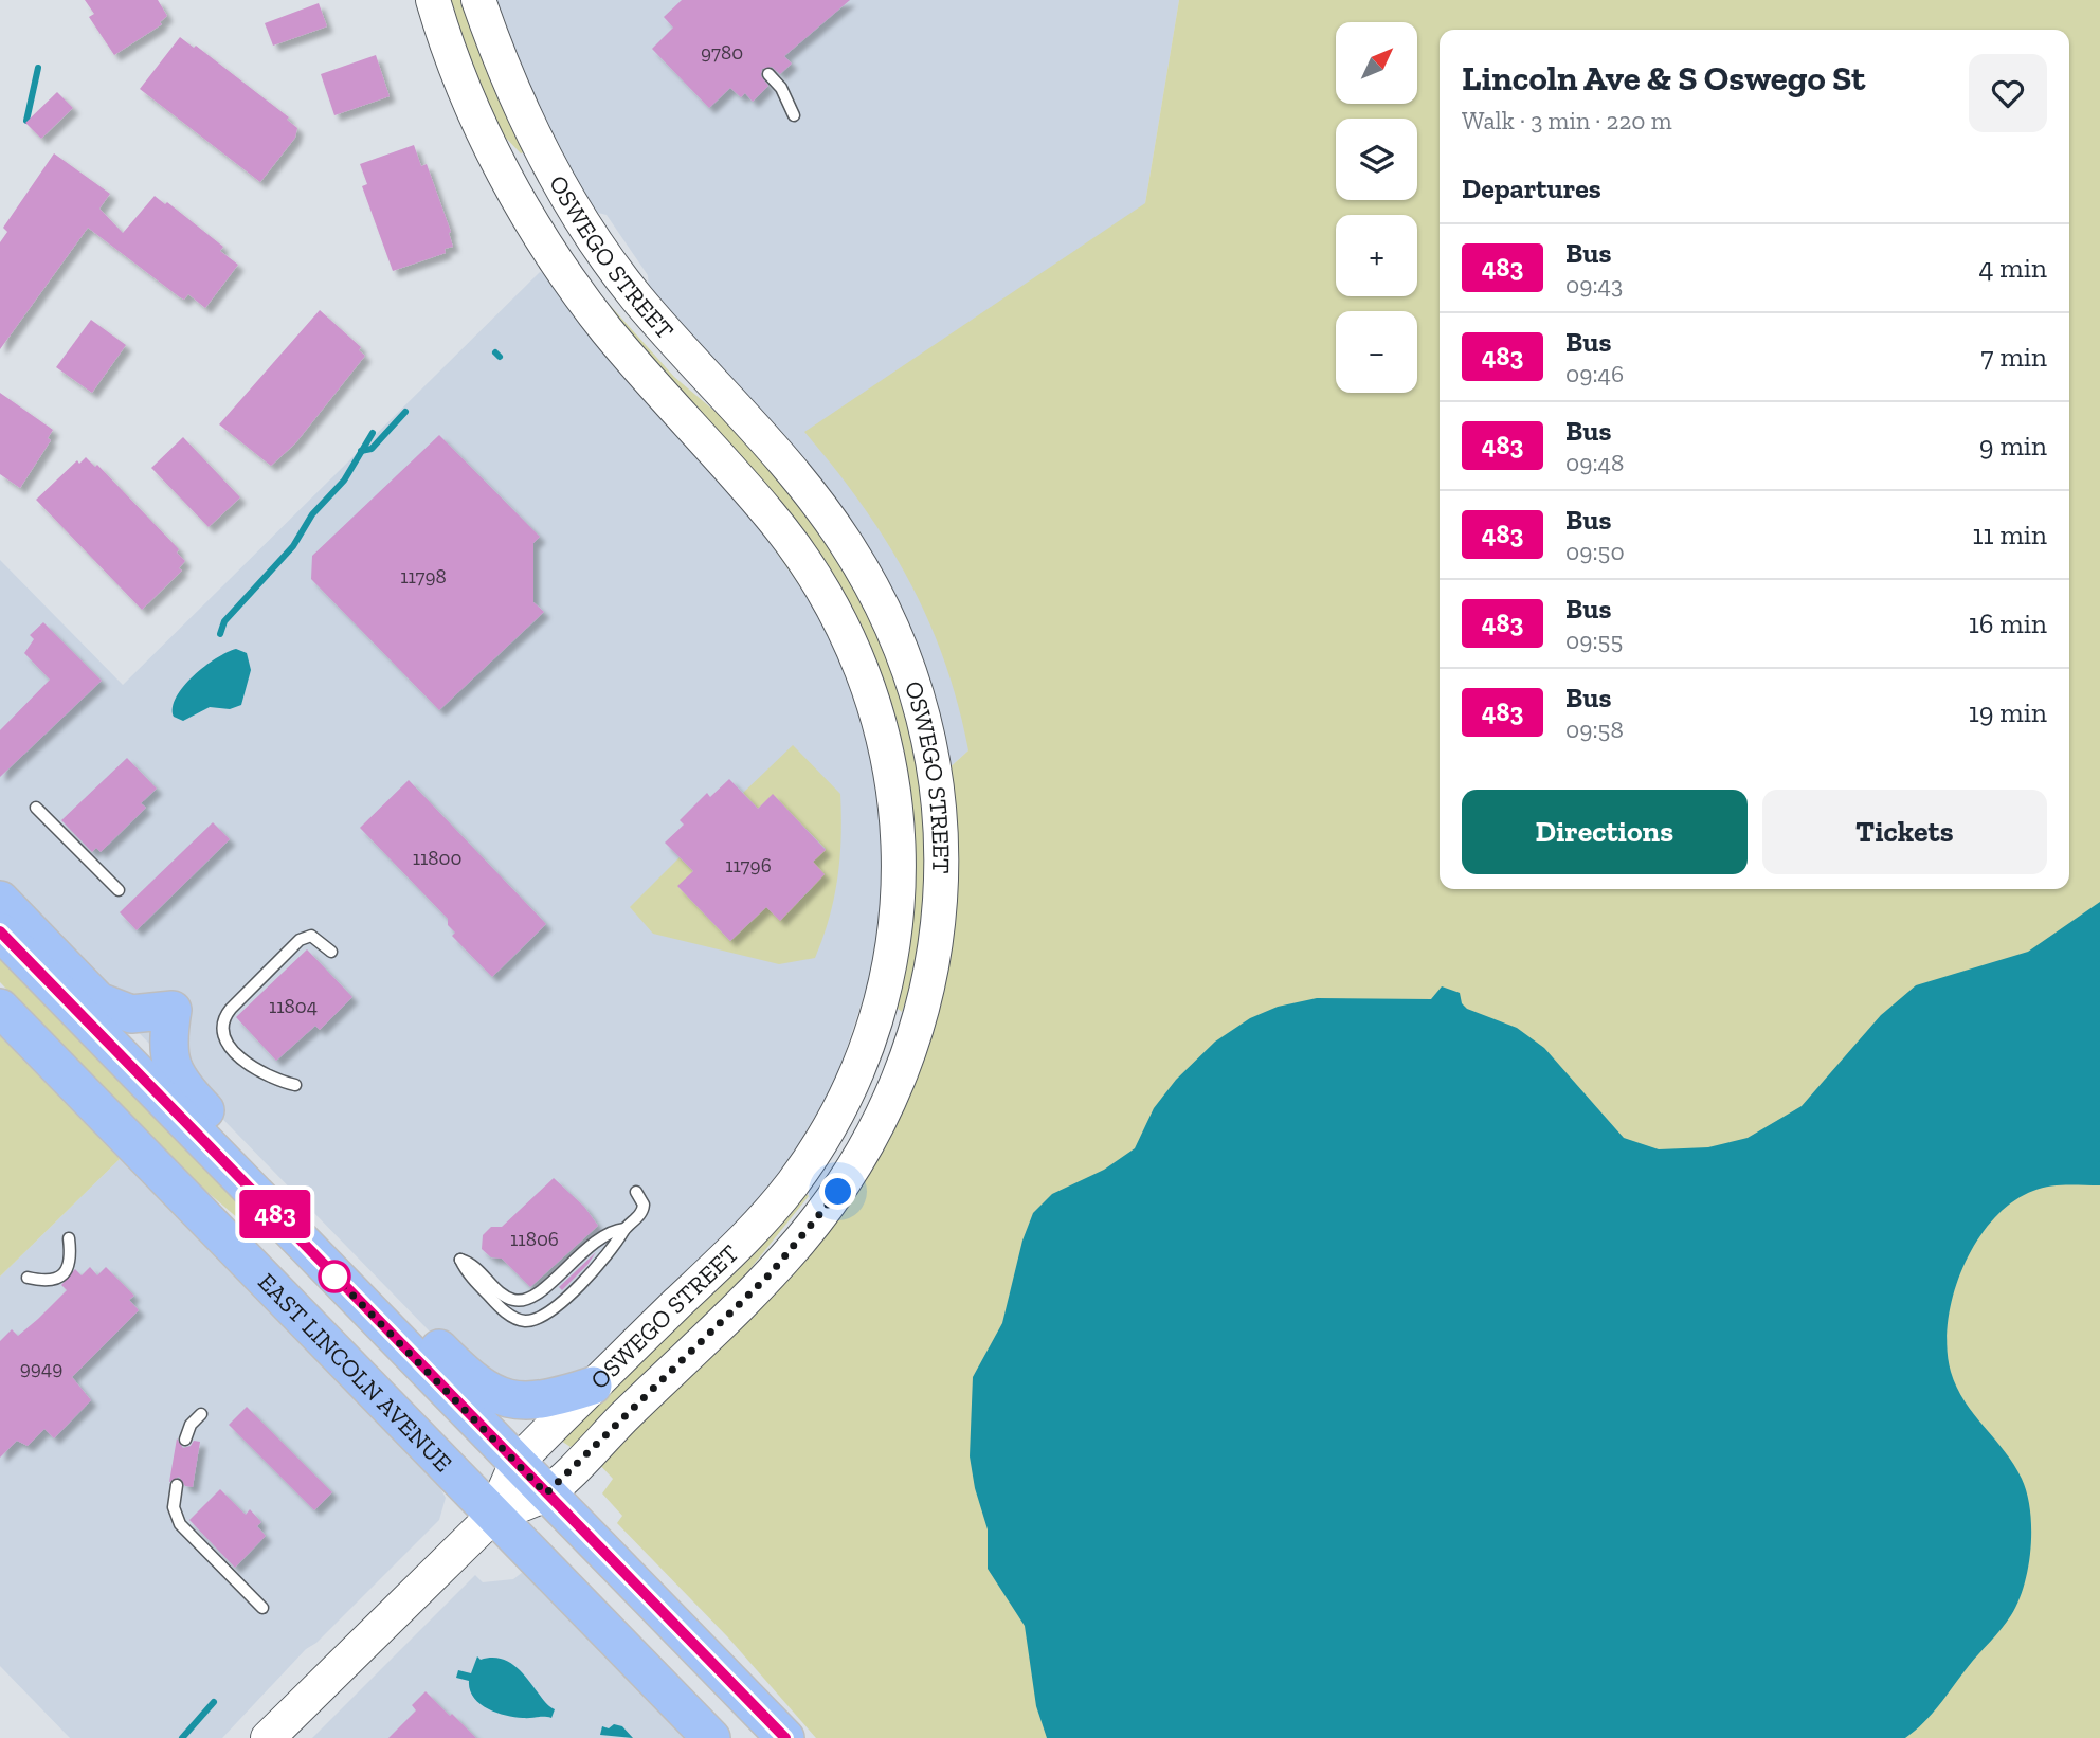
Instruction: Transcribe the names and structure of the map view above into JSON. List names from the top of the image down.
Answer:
{
  "streets": {
    "main road": ["OSWEGO STREET", "EAST LINCOLN AVENUE"]
  },
  "crossings": [
    ["OSWEGO STREET", "EAST LINCOLN AVENUE"]
  ],
  "lines": ["bus line 483"],
  "house_numbers": [
    "9780",
    "11798",
    "11800",
    "11796",
    "11804",
    "11806",
    "9949"
  ],
  "north": "top right",
  "page": {
    "on_map": "483",
    "map_buttons": ["+", "−"],
    "heading": [
      ["Lincoln Ave & S Oswego St", "Walk · 3 min · 220 m"],
      "Departures"
    ],
    "list": [
      {
        "mark": "483",
        "name": "Bus",
        "note": "09:43",
        "value": "4 min"
      },
      {
        "mark": "483",
        "name": "Bus",
        "note": "09:46",
        "value": "7 min"
      },
      {
        "mark": "483",
        "name": "Bus",
        "note": "09:48",
        "value": "9 min"
      },
      {
        "mark": "483",
        "name": "Bus",
        "note": "09:50",
        "value": "11 min"
      },
      {
        "mark": "483",
        "name": "Bus",
        "note": "09:55",
        "value": "16 min"
      },
      {
        "mark": "483",
        "name": "Bus",
        "note": "09:58",
        "value": "19 min"
      }
    ],
    "buttons": ["Directions", "Tickets"]
  }
}
